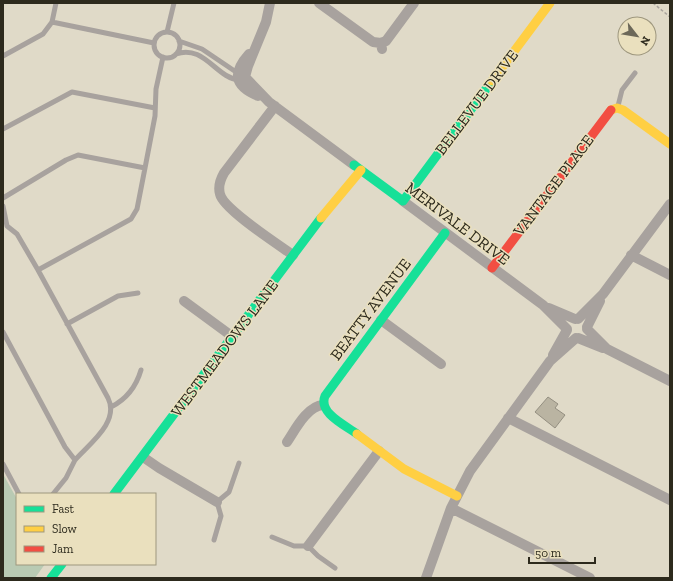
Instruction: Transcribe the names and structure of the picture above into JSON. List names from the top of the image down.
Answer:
{
  "streets": {
    "street": [
      "BELLEVUE DRIVE",
      "VANTAGE PLACE",
      "MERIVALE DRIVE",
      "BEATTY AVENUE",
      "WESTMEADOWS LANE"
    ]
  },
  "crossings": [
    ["BELLEVUE DRIVE", "MERIVALE DRIVE"],
    ["VANTAGE PLACE", "MERIVALE DRIVE"],
    ["MERIVALE DRIVE", "BEATTY AVENUE"],
    ["MERIVALE DRIVE", "WESTMEADOWS LANE"]
  ],
  "legend": ["Fast", "Slow", "Jam"],
  "scale_bar": "50 m",
  "north": "bottom right"
}
